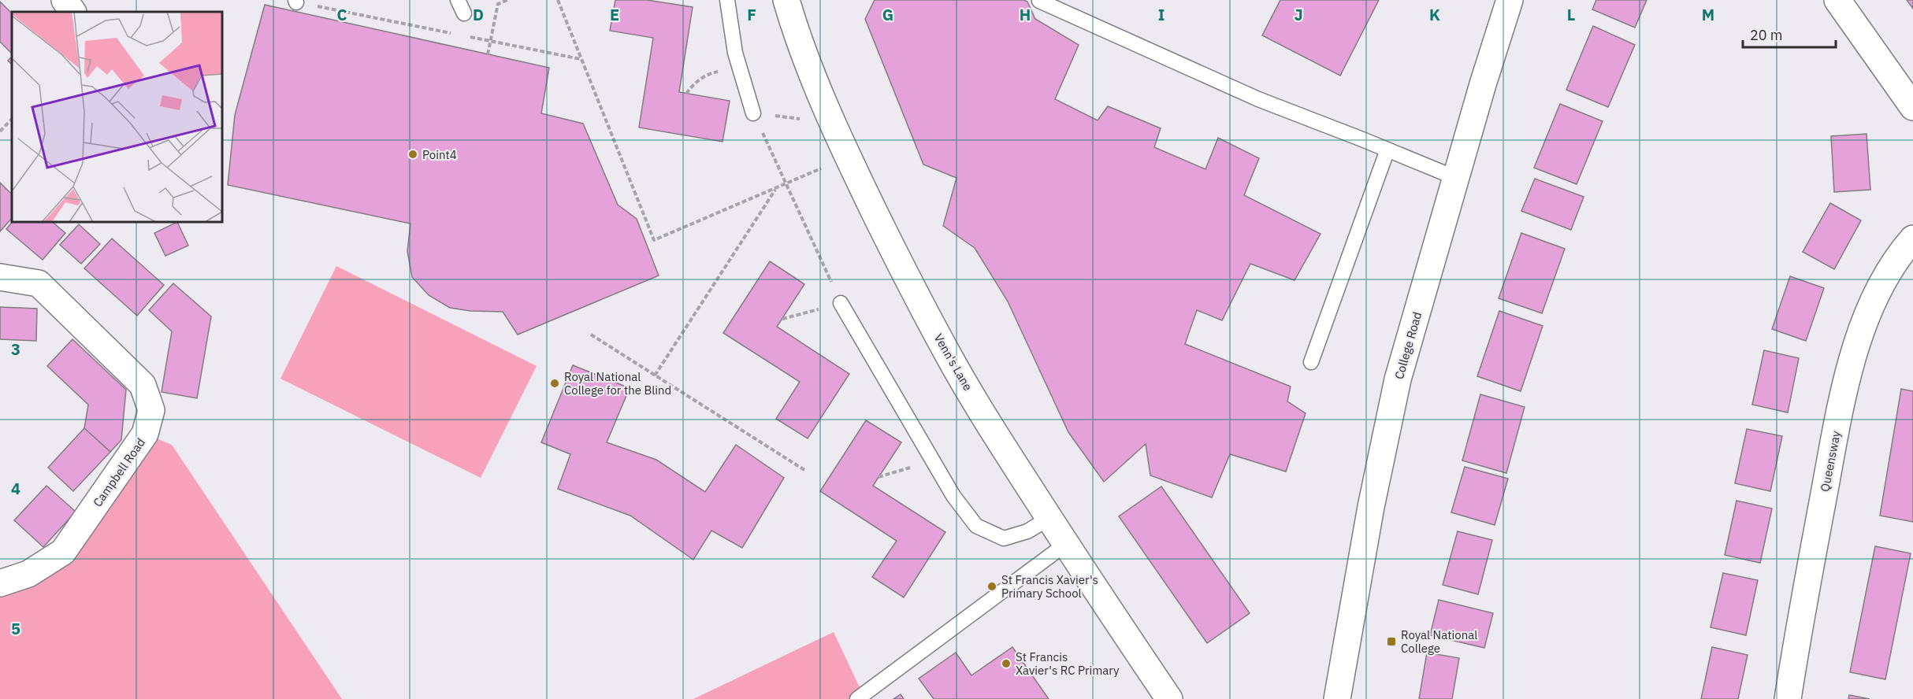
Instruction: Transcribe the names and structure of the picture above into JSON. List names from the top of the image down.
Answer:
{
  "streets": {
    "street": [
      "College Road",
      "Venn's Lane",
      "Queensway",
      "Campbell Road"
    ]
  },
  "places": {
    "other": [
      "Point4",
      "Royal National College for the Blind",
      "St Francis Xavier's Primary School",
      "St Francis Xavier's RC Primary"
    ],
    "transit": ["Royal National College"]
  },
  "scale_bar": "20 m",
  "grid": {
    "columns": [
      "C",
      "D",
      "E",
      "F",
      "G",
      "H",
      "I",
      "J",
      "K",
      "L",
      "M"
    ],
    "rows": ["3", "4", "5"]
  }
}
